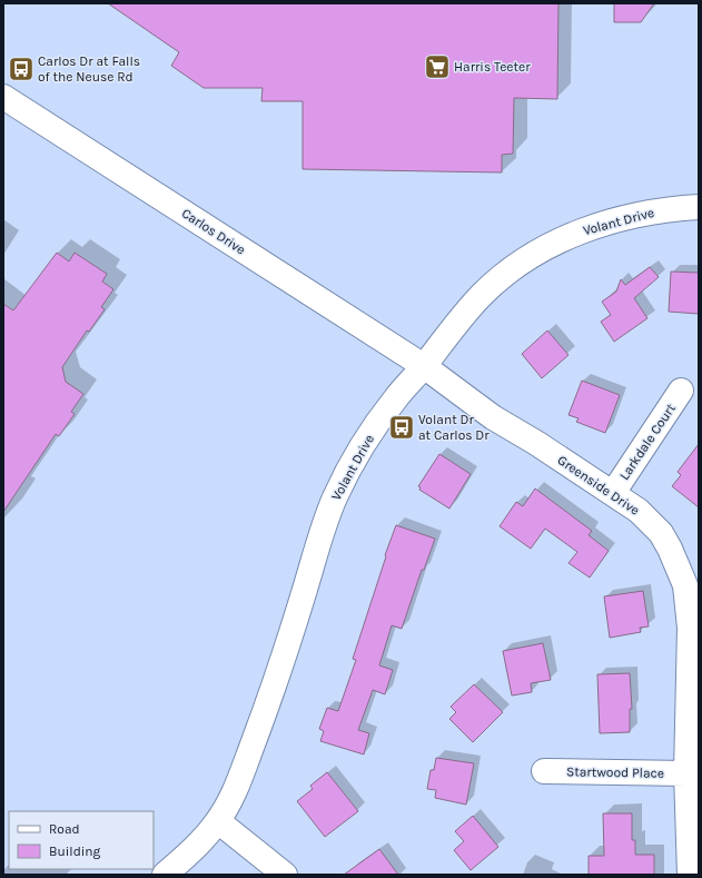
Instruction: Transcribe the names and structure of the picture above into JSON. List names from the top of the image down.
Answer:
{
  "streets": {
    "street": [
      "Volant Drive",
      "Carlos Drive",
      "Larkdale Court",
      "Greenside Drive",
      "Startwood Place"
    ]
  },
  "crossings": [
    ["Volant Drive", "Carlos Drive"],
    ["Volant Drive", "Greenside Drive"],
    ["Carlos Drive", "Greenside Drive"],
    ["Larkdale Court", "Greenside Drive"],
    ["Greenside Drive", "Startwood Place"]
  ],
  "places": {
    "supermarket": ["Harris Teeter"],
    "bus stop": ["Carlos Dr at Falls of the Neuse Rd", "Volant Dr at Carlos Dr"]
  },
  "legend": ["Road", "Building"]
}
